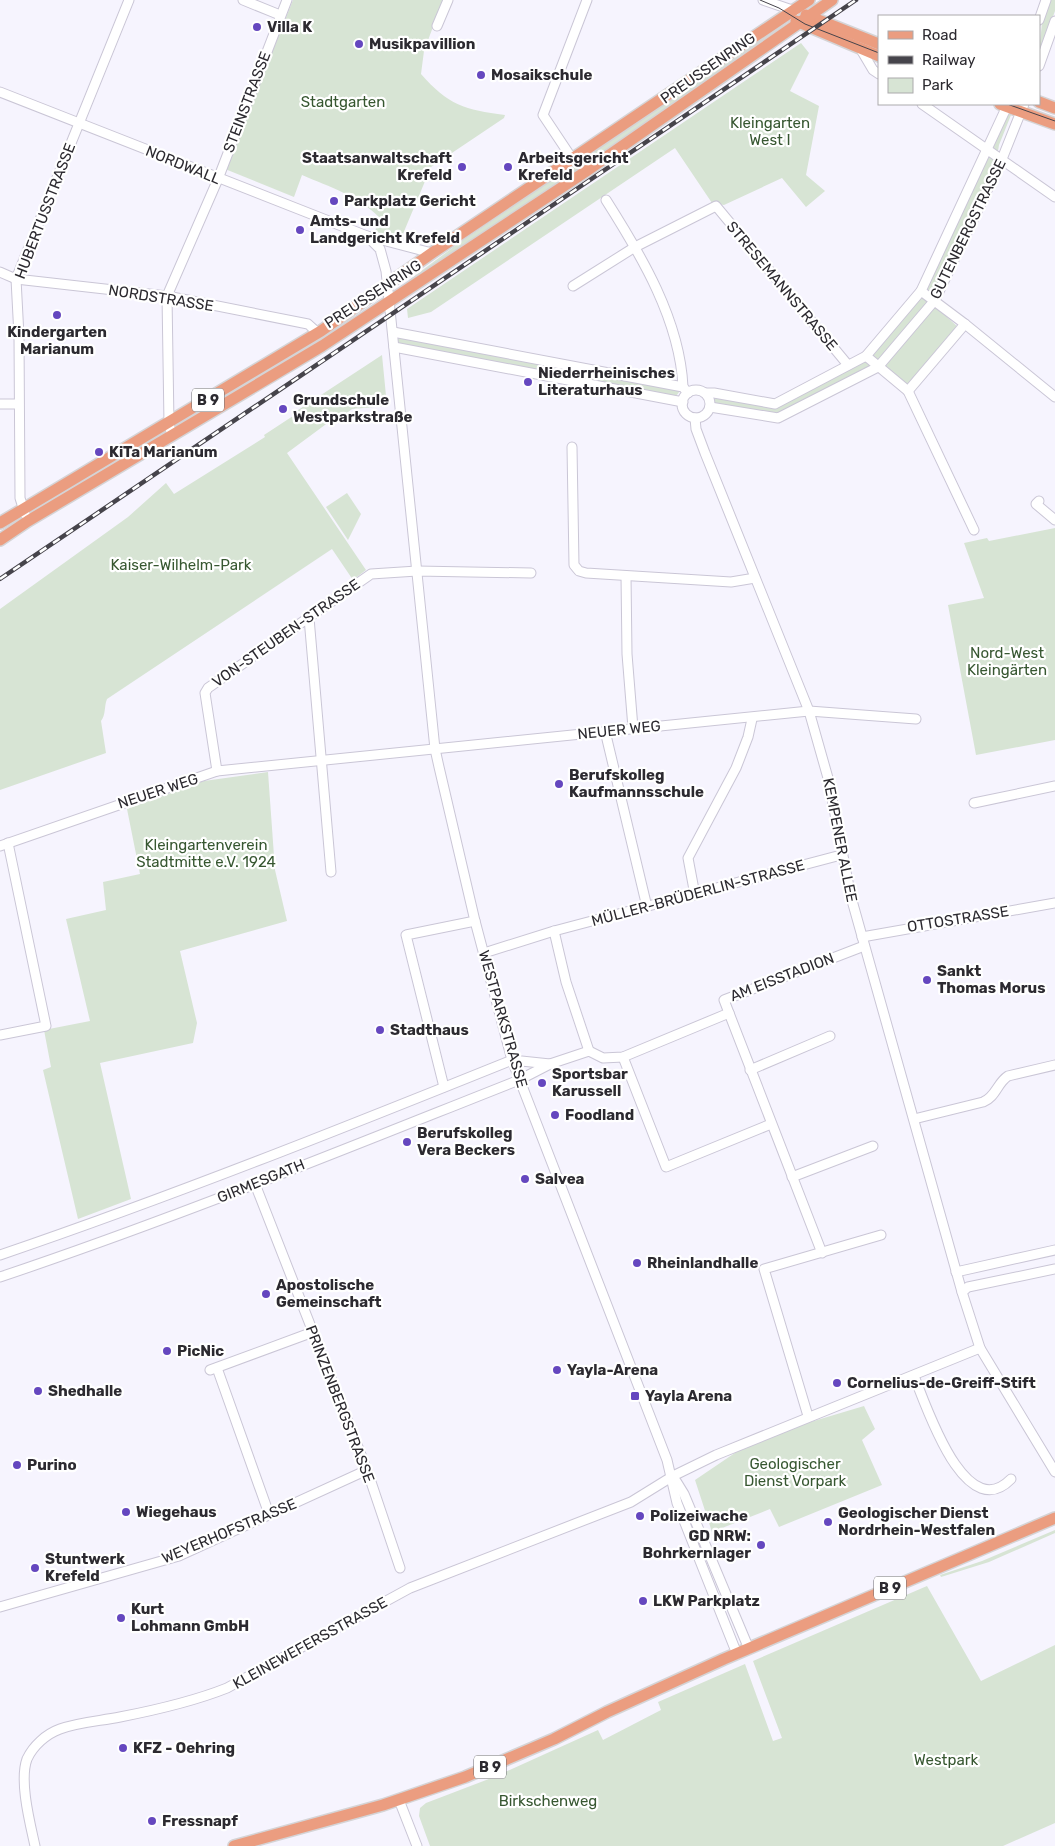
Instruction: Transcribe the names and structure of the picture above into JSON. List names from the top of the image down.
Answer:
{
  "streets": {
    "main road": ["PREUSSENRING", "B 9"],
    "street": [
      "STEINSTRASSE",
      "NORDWALL",
      "HUBERTUSSTRASSE",
      "GUTENBERGSTRASSE",
      "STRESEMANNSTRASSE",
      "NORDSTRASSE",
      "VON-STEUBEN-STRASSE",
      "NEUER WEG",
      "KEMPENER ALLEE",
      "MÜLLER-BRÜDERLIN-STRASSE",
      "OTTOSTRASSE",
      "AM EISSTADION",
      "WESTPARKSTRASSE",
      "GIRMESGATH",
      "PRINZENBERGSTRASSE",
      "WEYERHOFSTRASSE",
      "KLEINEWEFERSSTRASSE"
    ]
  },
  "crossings": [
    ["PREUSSENRING", "STEINSTRASSE"],
    ["PREUSSENRING", "NORDWALL"],
    ["PREUSSENRING", "HUBERTUSSTRASSE"],
    ["PREUSSENRING", "NORDSTRASSE"],
    ["PREUSSENRING", "B 9"],
    ["PREUSSENRING", "WESTPARKSTRASSE"],
    ["STEINSTRASSE", "NORDWALL"],
    ["STEINSTRASSE", "NORDSTRASSE"],
    ["NORDWALL", "HUBERTUSSTRASSE"],
    ["NORDWALL", "WESTPARKSTRASSE"],
    ["HUBERTUSSTRASSE", "NORDSTRASSE"],
    ["GUTENBERGSTRASSE", "STRESEMANNSTRASSE"],
    ["GUTENBERGSTRASSE", "KEMPENER ALLEE"],
    ["B 9", "WESTPARKSTRASSE"],
    ["VON-STEUBEN-STRASSE", "NEUER WEG"],
    ["VON-STEUBEN-STRASSE", "WESTPARKSTRASSE"],
    ["NEUER WEG", "KEMPENER ALLEE"],
    ["NEUER WEG", "WESTPARKSTRASSE"],
    ["KEMPENER ALLEE", "MÜLLER-BRÜDERLIN-STRASSE"],
    ["KEMPENER ALLEE", "OTTOSTRASSE"],
    ["KEMPENER ALLEE", "AM EISSTADION"],
    ["KEMPENER ALLEE", "KLEINEWEFERSSTRASSE"],
    ["MÜLLER-BRÜDERLIN-STRASSE", "WESTPARKSTRASSE"],
    ["OTTOSTRASSE", "AM EISSTADION"],
    ["WESTPARKSTRASSE", "GIRMESGATH"],
    ["WESTPARKSTRASSE", "KLEINEWEFERSSTRASSE"],
    ["GIRMESGATH", "PRINZENBERGSTRASSE"],
    ["PRINZENBERGSTRASSE", "WEYERHOFSTRASSE"]
  ],
  "parks": [
    "Stadtgarten",
    "Kleingarten West I",
    "Kaiser-Wilhelm-Park",
    "Nord-West Kleingärten",
    "Kleingartenverein Stadtmitte e.V. 1924",
    "Geologischer Dienst Vorpark",
    "Westpark",
    "Birkschenweg"
  ],
  "places": {
    "other": [
      "Villa K",
      "Musikpavillion",
      "Mosaikschule",
      "Staatsanwaltschaft Krefeld",
      "Arbeitsgericht Krefeld",
      "Parkplatz Gericht",
      "Amts- und Landgericht Krefeld",
      "Kindergarten Marianum",
      "Niederrheinisches Literaturhaus",
      "Grundschule Westparkstraße",
      "KiTa Marianum",
      "Berufskolleg Kaufmannsschule",
      "Sankt Thomas Morus",
      "Stadthaus",
      "Sportsbar Karussell",
      "Foodland",
      "Berufskolleg Vera Beckers",
      "Salvea",
      "Rheinlandhalle",
      "Apostolische Gemeinschaft",
      "PicNic",
      "Yayla-Arena",
      "Cornelius-de-Greiff-Stift",
      "Shedhalle",
      "Purino",
      "Wiegehaus",
      "Polizeiwache",
      "Geologischer Dienst Nordrhein-Westfalen",
      "GD NRW: Bohrkernlager",
      "Stuntwerk Krefeld",
      "LKW Parkplatz",
      "Kurt Lohmann GmbH",
      "KFZ - Oehring",
      "Fressnapf"
    ],
    "transit": ["Yayla Arena"]
  },
  "legend": ["Road", "Railway", "Park"]
}
